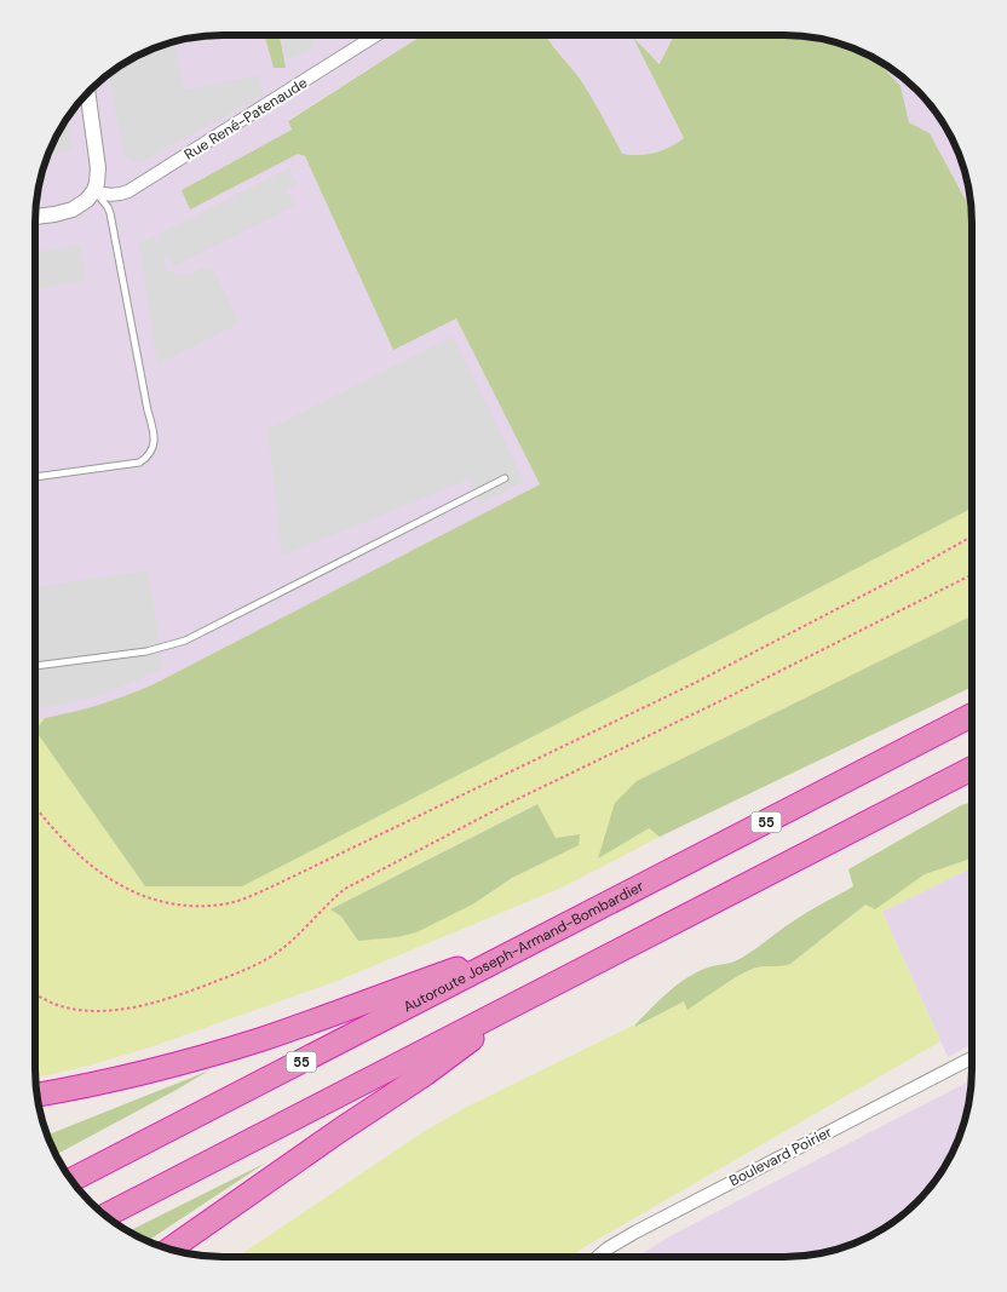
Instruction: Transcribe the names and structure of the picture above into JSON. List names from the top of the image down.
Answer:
{
  "streets": {
    "highway": ["55", "Autoroute Joseph-Armand-Bombardier"],
    "street": ["Rue René-Patenaude", "Boulevard Poirier"]
  }
}
